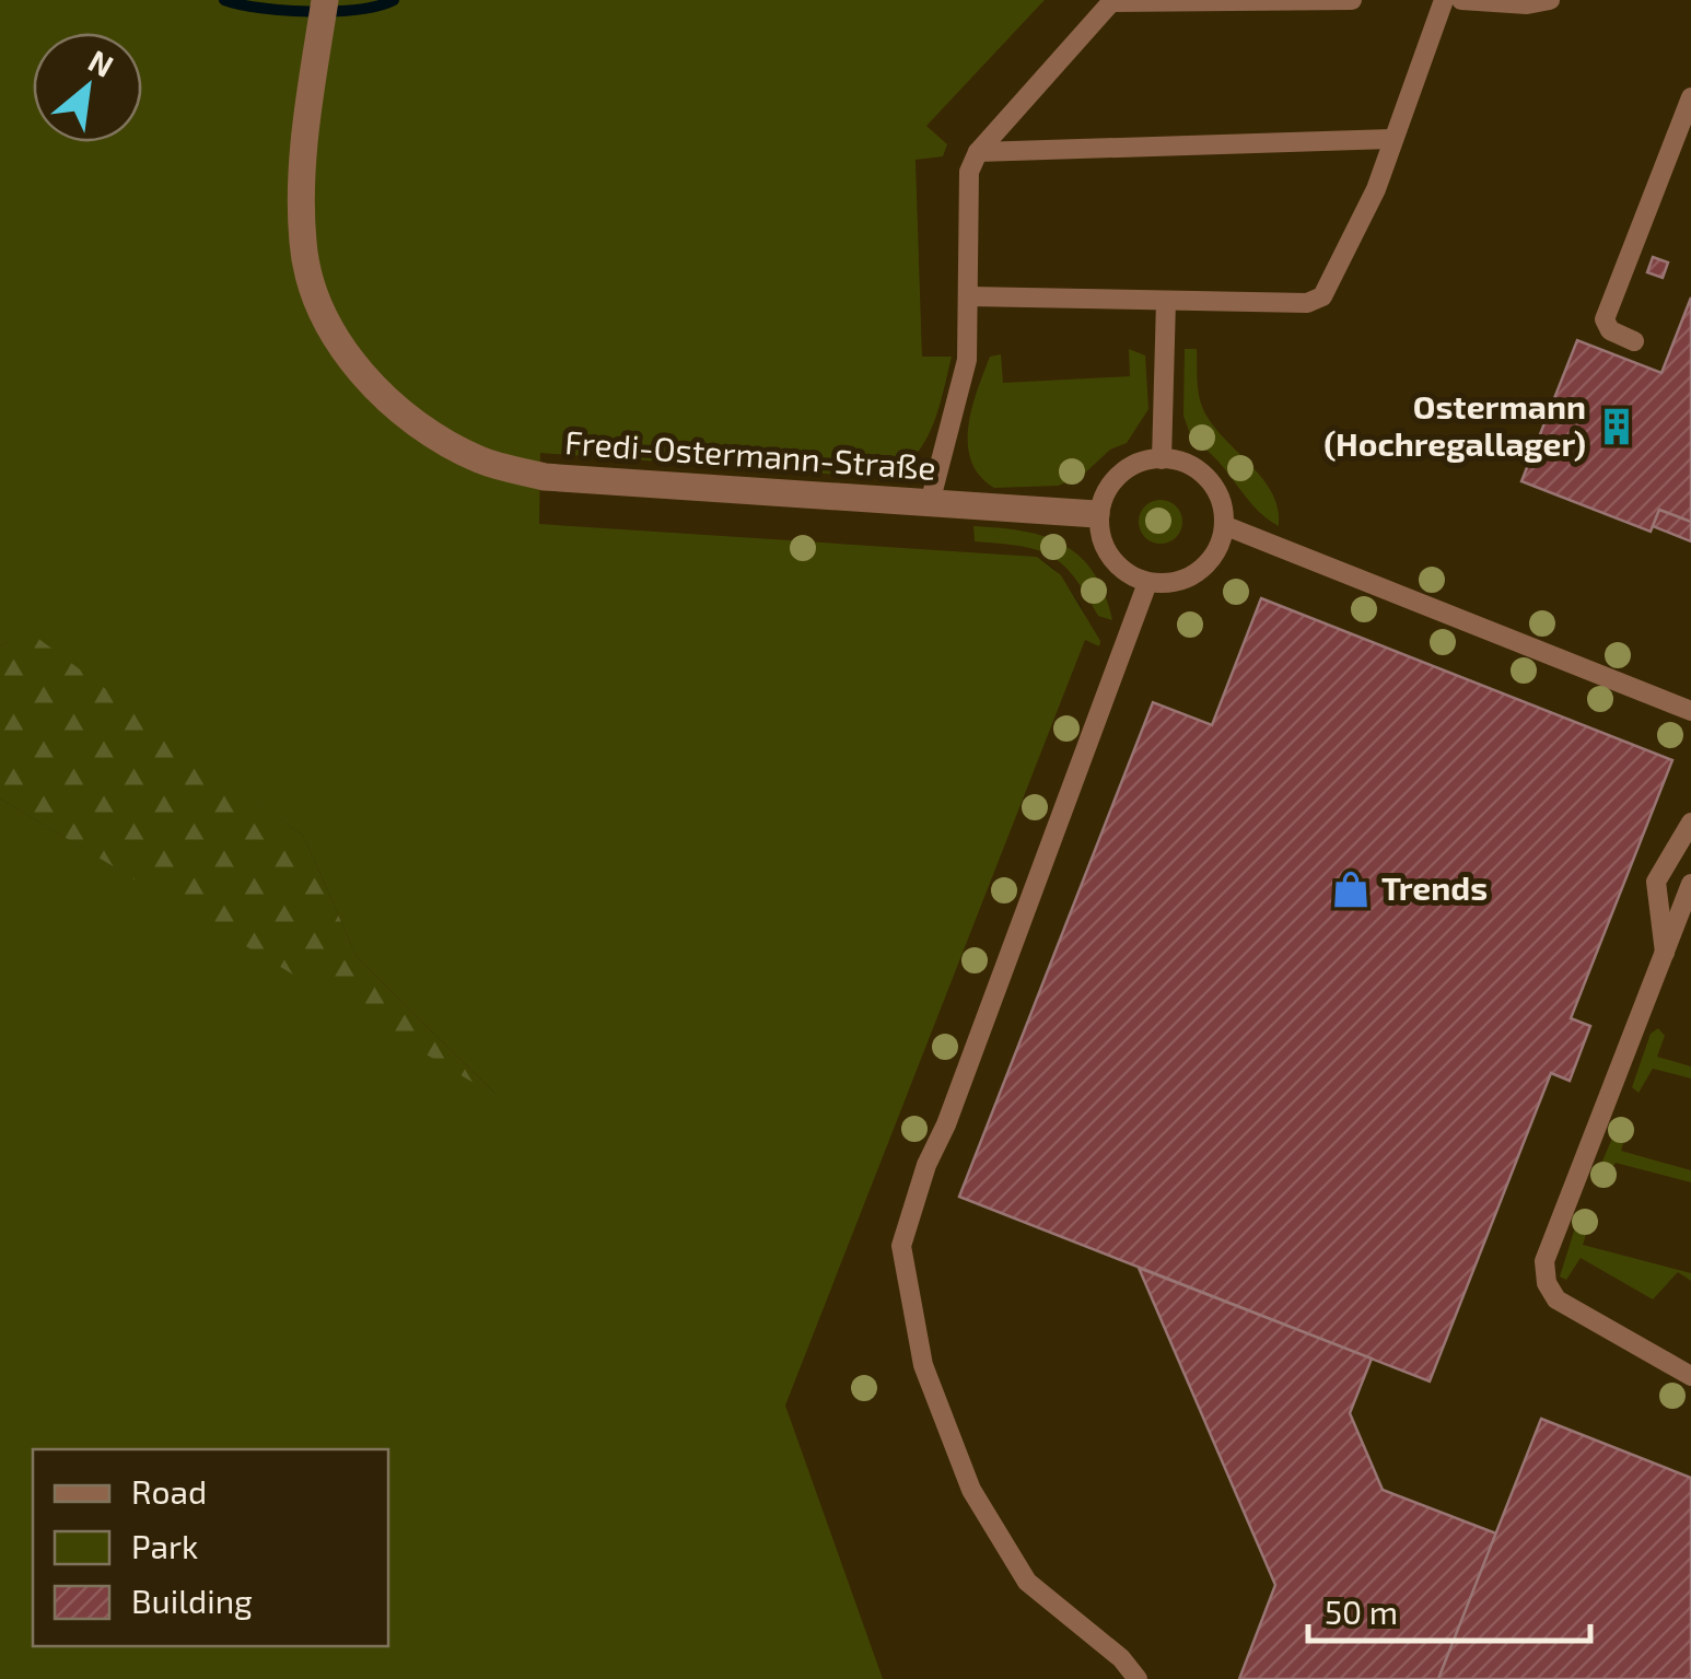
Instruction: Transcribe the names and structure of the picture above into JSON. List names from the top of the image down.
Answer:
{
  "streets": {
    "street": ["Fredi-Ostermann-Straße"]
  },
  "places": {
    "building": ["Ostermann (Hochregallager)"],
    "shop": ["Trends"]
  },
  "legend": ["Road", "Park", "Building"],
  "scale_bar": "50 m",
  "north": "top right"
}
